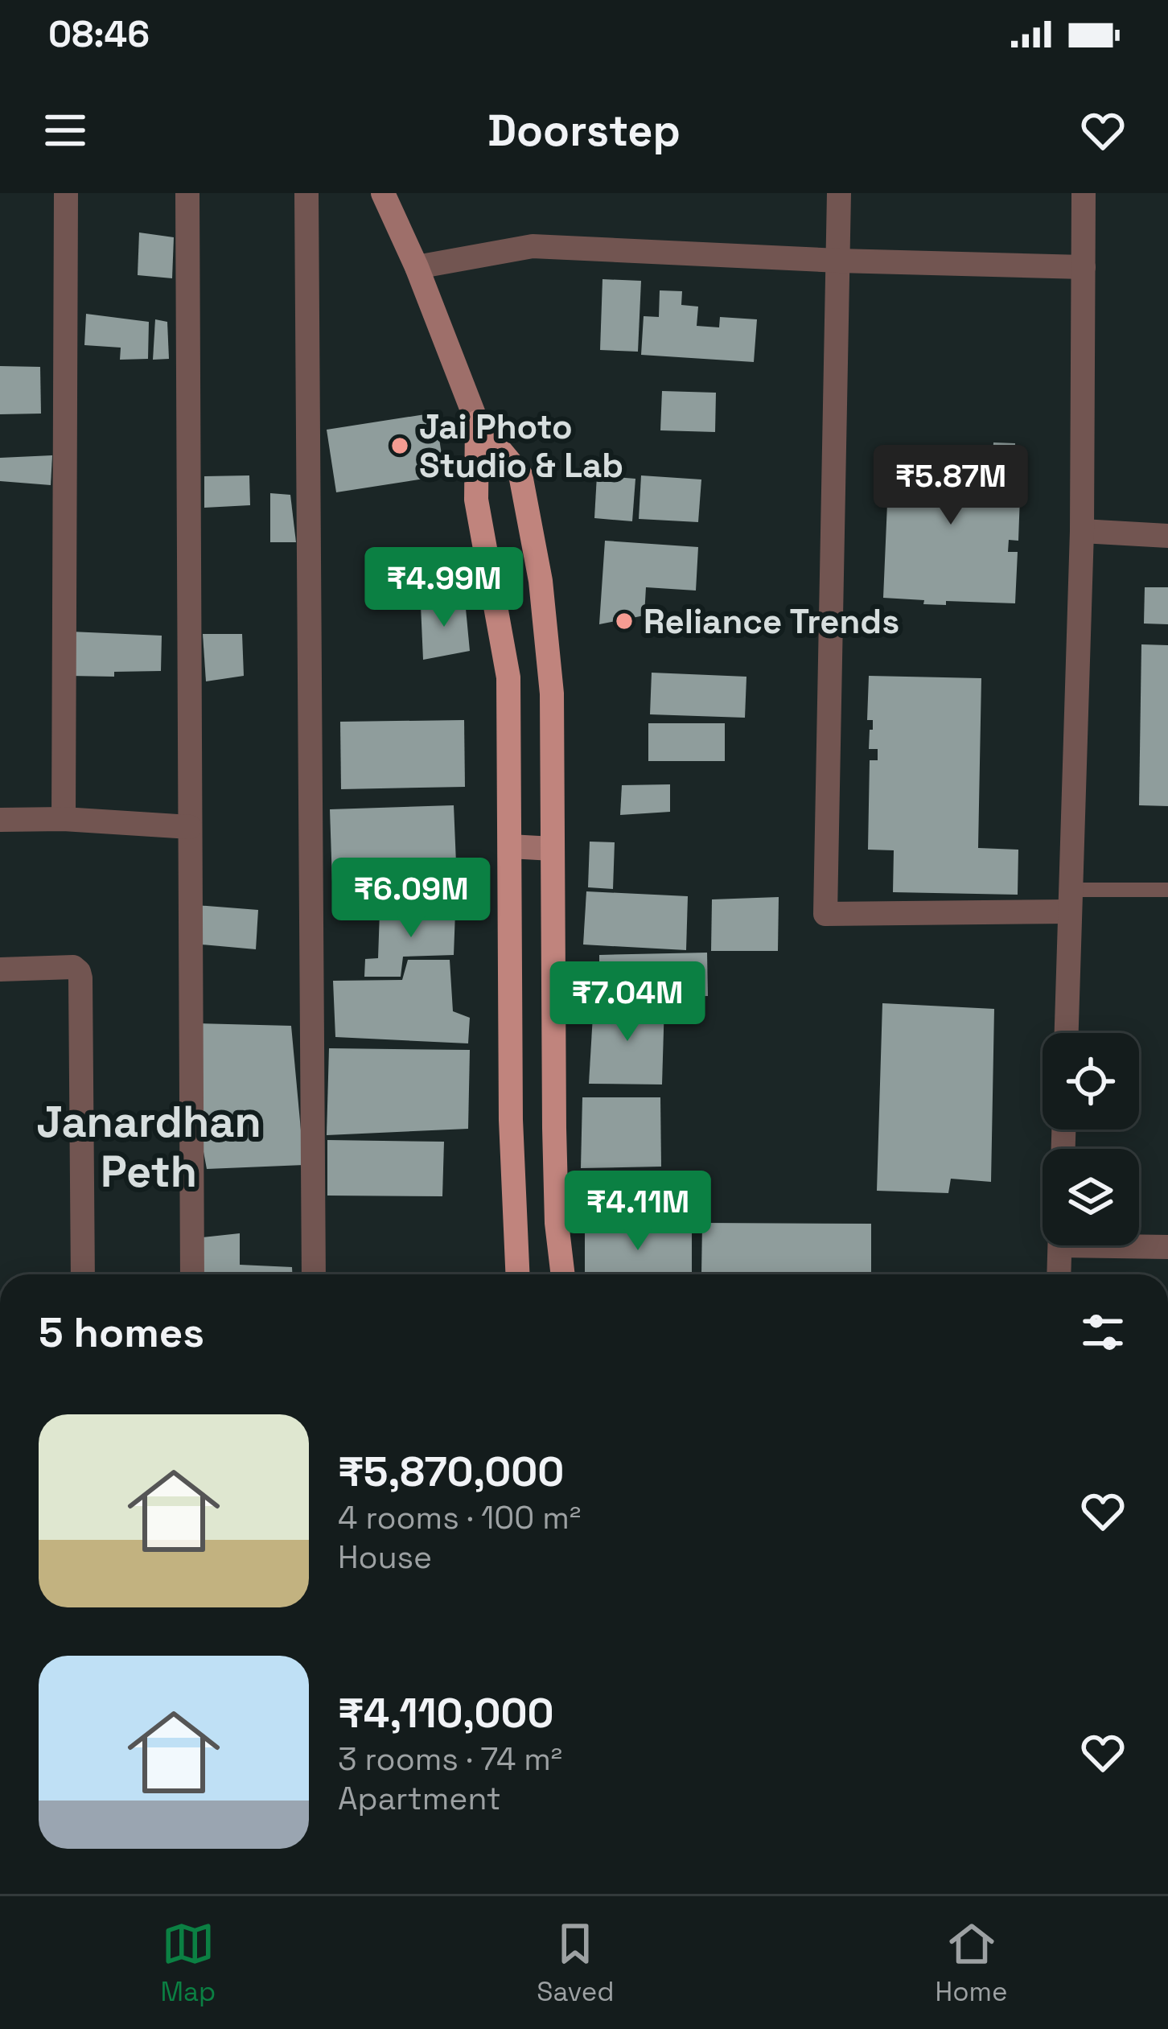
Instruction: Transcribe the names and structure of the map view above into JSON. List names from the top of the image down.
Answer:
{
  "districts": ["Janardhan Peth"],
  "places": ["Jai Photo Studio & Lab", "Reliance Trends"],
  "page": {
    "status": "08:46",
    "header": "Doorstep",
    "price": [
      "₹5.87M",
      "₹4.99M",
      "₹6.09M",
      "₹7.04M",
      "₹4.11M"
    ],
    "heading": "5 homes",
    "list": [
      {
        "name": "₹5,870,000",
        "note": "4 rooms · 100 m² · House"
      },
      {
        "name": "₹4,110,000",
        "note": "3 rooms · 74 m² · Apartment"
      }
    ],
    "tabs": ["Map", "Saved", "Home"]
  }
}
